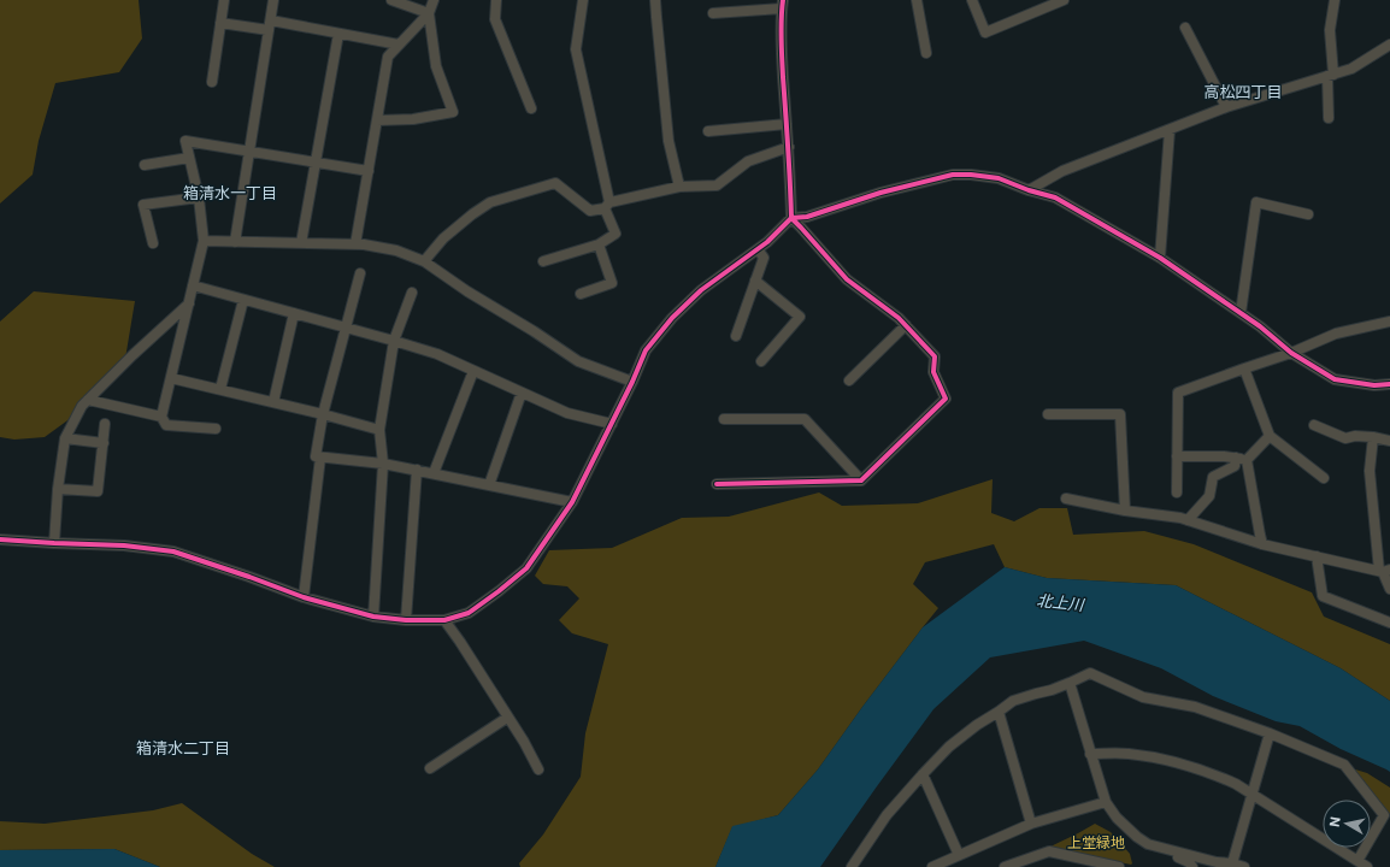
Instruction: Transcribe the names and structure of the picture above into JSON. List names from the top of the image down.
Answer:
{
  "districts": ["高松四丁目", "箱清水一丁目", "箱清水二丁目"],
  "water": ["北上川"],
  "parks": ["上堂緑地"],
  "north": "left"
}
